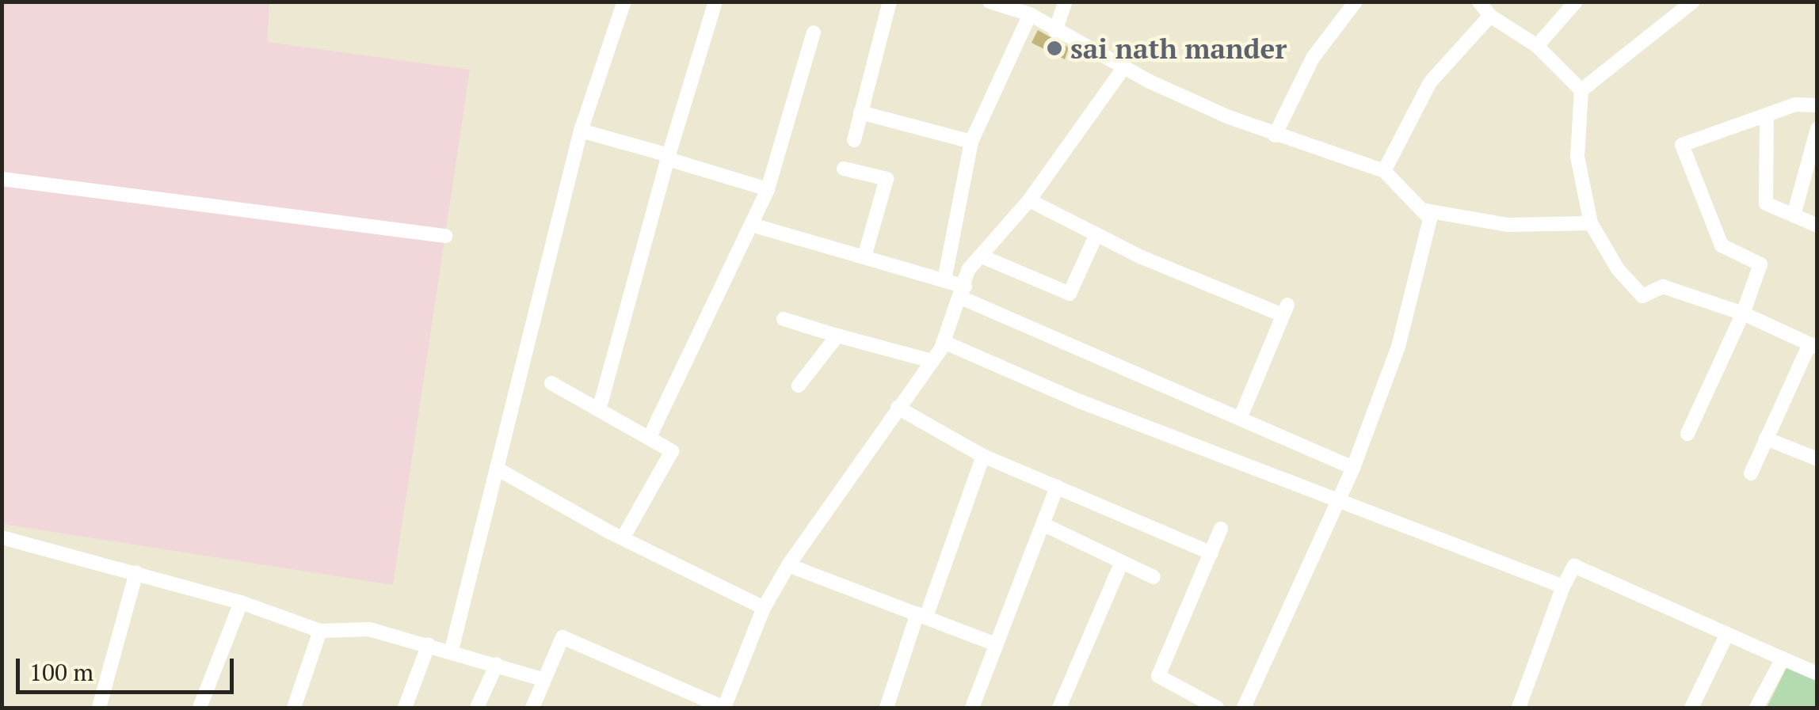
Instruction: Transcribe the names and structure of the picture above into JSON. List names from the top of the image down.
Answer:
{
  "places": ["sai nath mander"],
  "scale_bar": "100 m"
}
